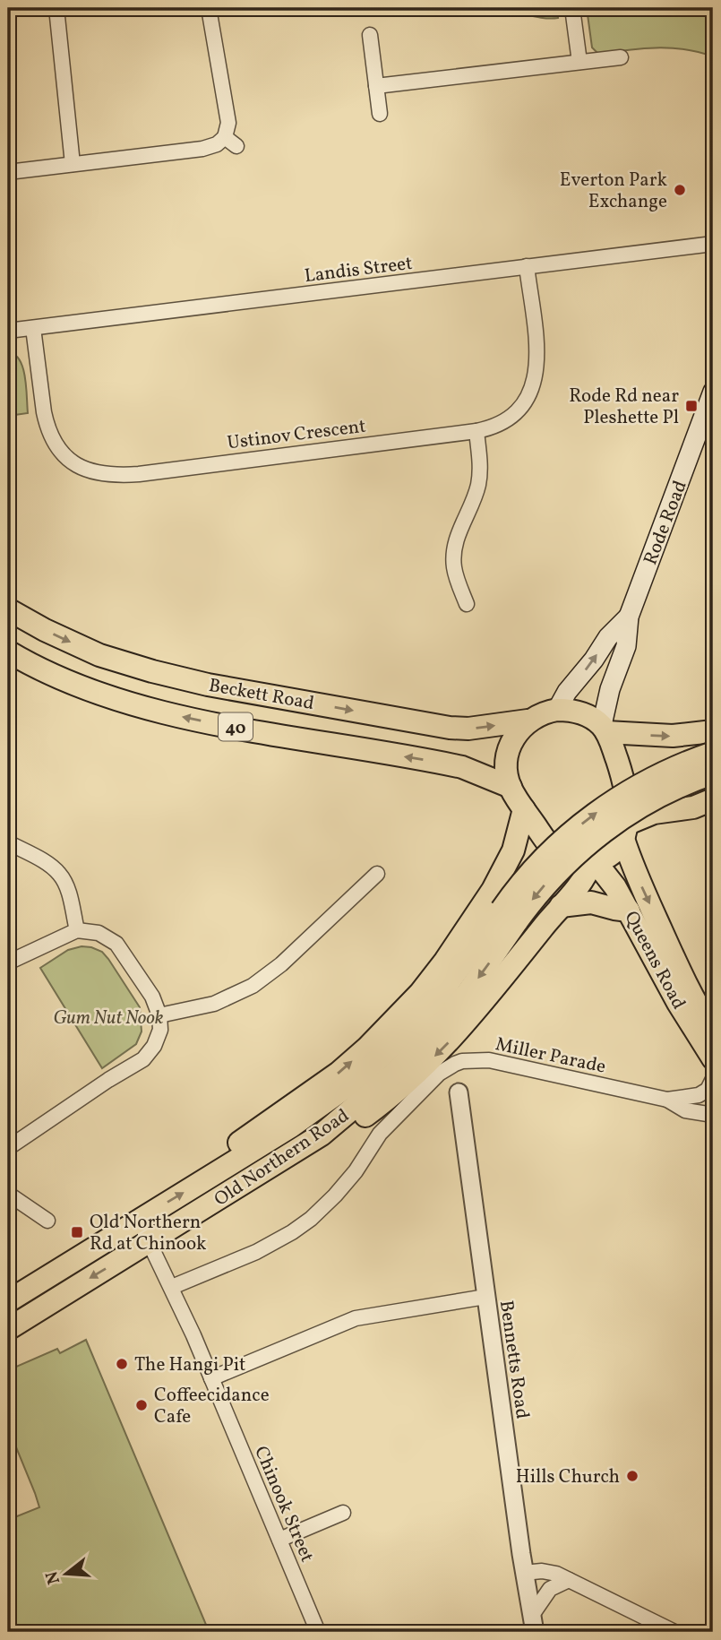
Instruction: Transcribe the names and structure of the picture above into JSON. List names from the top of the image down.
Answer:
{
  "streets": {
    "main road": [
      "Rode Road",
      "Beckett Road",
      "40",
      "Queens Road",
      "Old Northern Road"
    ],
    "street": [
      "Landis Street",
      "Ustinov Crescent",
      "Miller Parade",
      "Bennetts Road",
      "Chinook Street"
    ]
  },
  "crossings": [
    ["Landis Street", "Ustinov Crescent"],
    ["Rode Road", "Beckett Road"],
    ["Rode Road", "40"],
    ["Rode Road", "Queens Road"],
    ["Beckett Road", "40"],
    ["Beckett Road", "Queens Road"],
    ["40", "Queens Road"],
    ["Miller Parade", "Chinook Street"],
    ["Old Northern Road", "Chinook Street"]
  ],
  "parks": ["Gum Nut Nook"],
  "places": {
    "other": [
      "Everton Park Exchange",
      "The Hangi Pit",
      "Coffeecidance Cafe",
      "Hills Church"
    ],
    "transit": ["Rode Rd near Pleshette Pl", "Old Northern Rd at Chinook"]
  },
  "north": "left"
}
